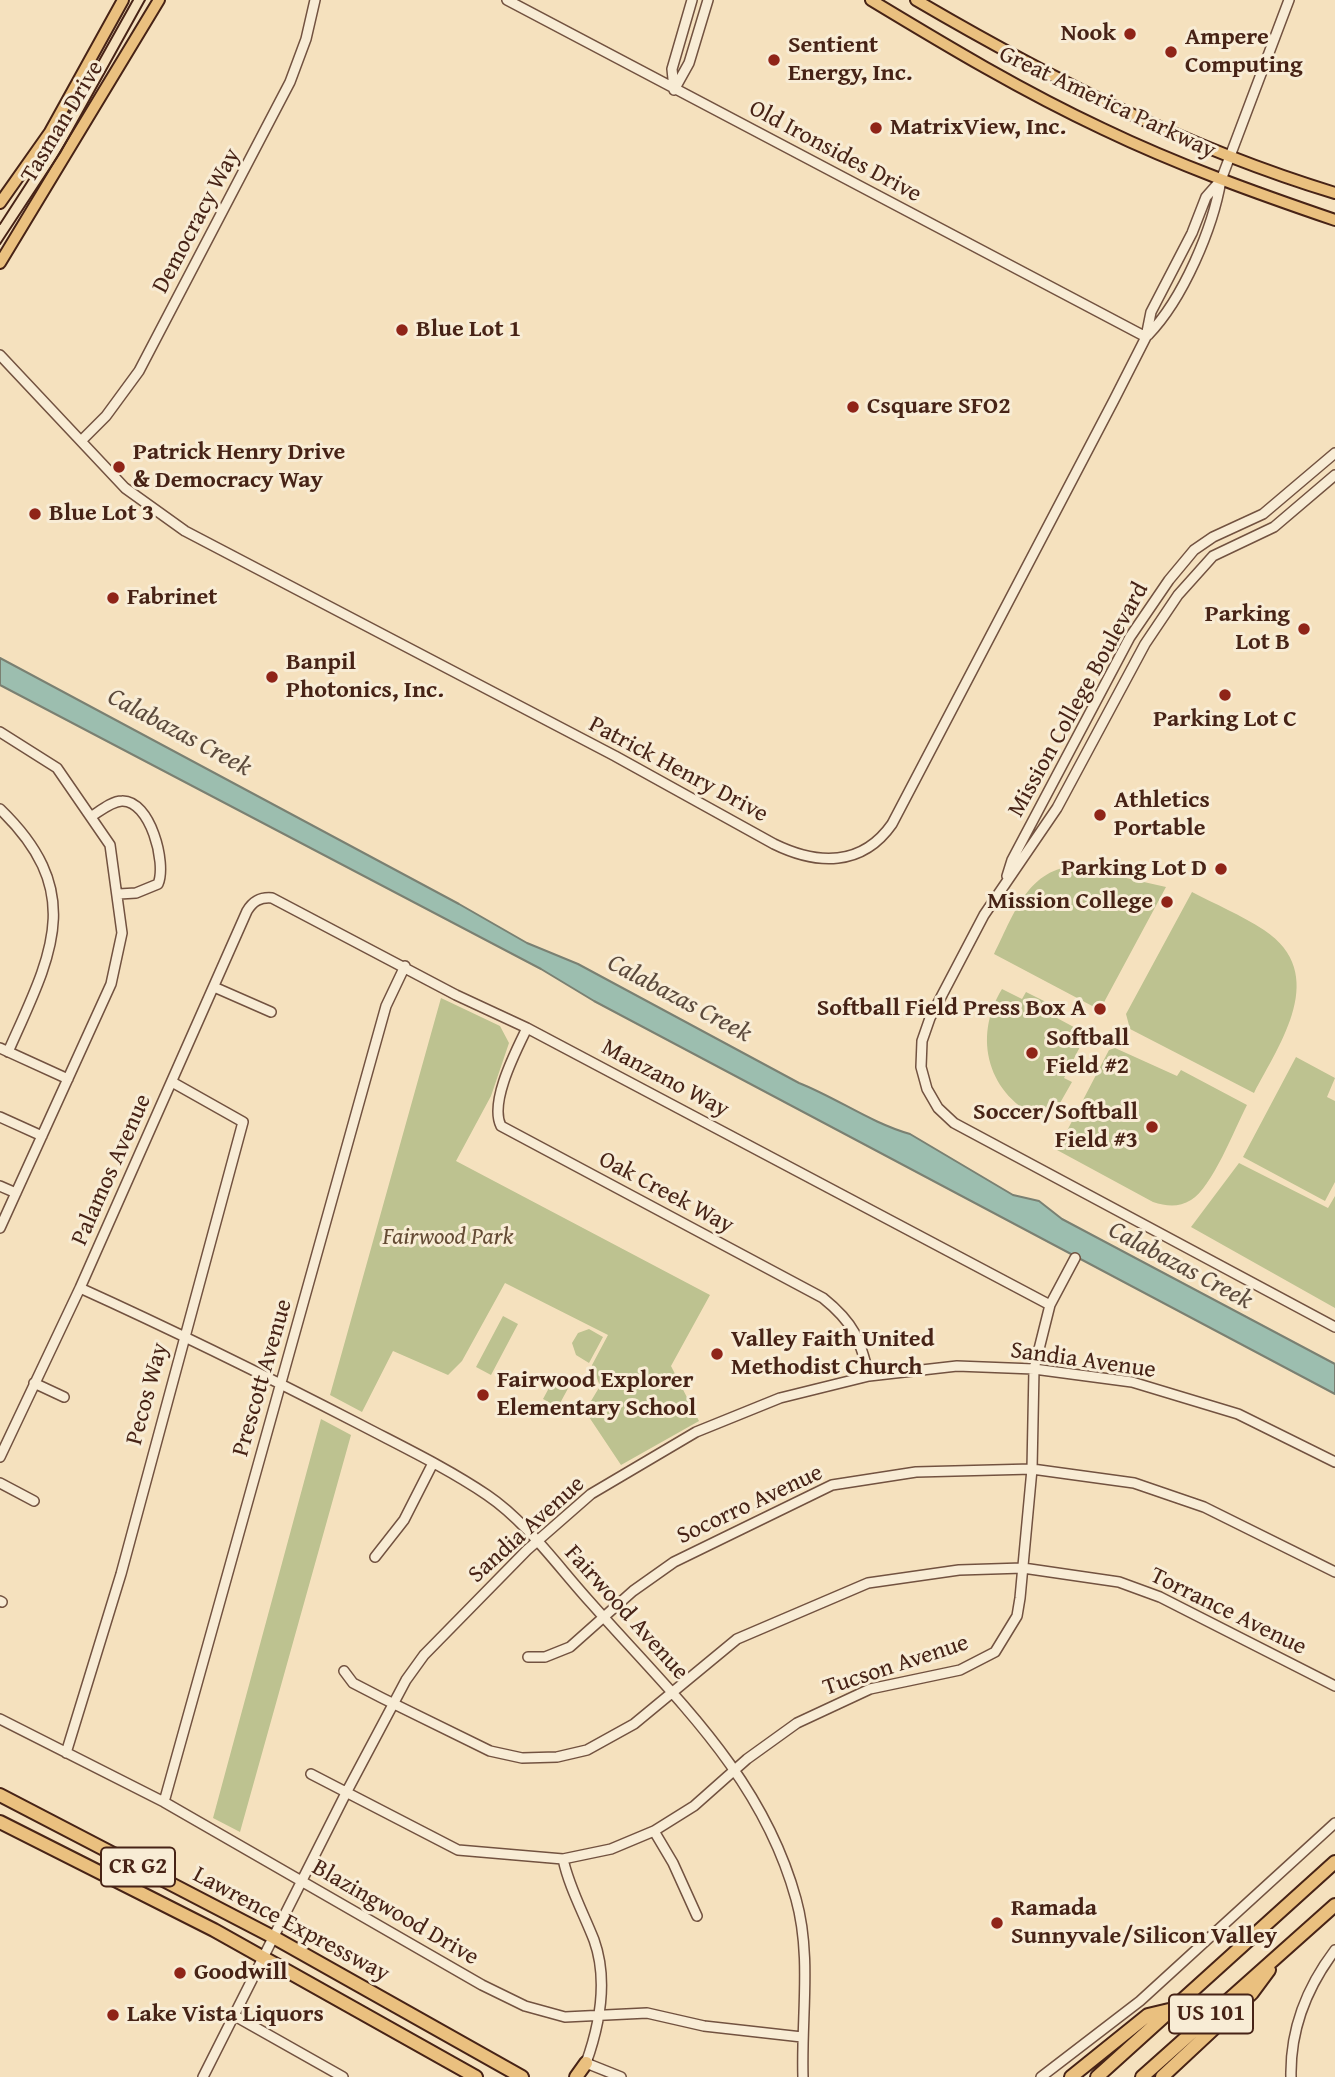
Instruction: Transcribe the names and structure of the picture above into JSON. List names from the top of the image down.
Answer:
{
  "streets": {
    "highway": ["CR G2", "Lawrence Expressway", "US 101"],
    "main road": ["Great America Parkway", "Tasman Drive"],
    "street": [
      "Old Ironsides Drive",
      "Democracy Way",
      "Mission College Boulevard",
      "Patrick Henry Drive",
      "Manzano Way",
      "Palamos Avenue",
      "Oak Creek Way",
      "Sandia Avenue",
      "Prescott Avenue",
      "Pecos Way",
      "Socorro Avenue",
      "Torrance Avenue",
      "Fairwood Avenue",
      "Tucson Avenue",
      "Blazingwood Drive"
    ]
  },
  "crossings": [
    ["Great America Parkway", "Patrick Henry Drive"],
    ["Old Ironsides Drive", "Patrick Henry Drive"],
    ["Democracy Way", "Patrick Henry Drive"],
    ["Manzano Way", "Palamos Avenue"],
    ["Manzano Way", "Oak Creek Way"],
    ["Manzano Way", "Prescott Avenue"],
    ["Manzano Way", "Tucson Avenue"],
    ["Palamos Avenue", "Pecos Way"],
    ["Palamos Avenue", "Fairwood Avenue"],
    ["Oak Creek Way", "Sandia Avenue"],
    ["Sandia Avenue", "Torrance Avenue"],
    ["Sandia Avenue", "Fairwood Avenue"],
    ["Sandia Avenue", "Tucson Avenue"],
    ["Sandia Avenue", "Blazingwood Drive"],
    ["Sandia Avenue", "Lawrence Expressway"],
    ["Prescott Avenue", "Fairwood Avenue"],
    ["Prescott Avenue", "Blazingwood Drive"],
    ["Pecos Way", "Fairwood Avenue"],
    ["Pecos Way", "Blazingwood Drive"],
    ["Socorro Avenue", "Fairwood Avenue"],
    ["Socorro Avenue", "Tucson Avenue"],
    ["Torrance Avenue", "Fairwood Avenue"],
    ["Torrance Avenue", "Tucson Avenue"],
    ["Fairwood Avenue", "Tucson Avenue"],
    ["Fairwood Avenue", "Blazingwood Drive"]
  ],
  "water": ["Calabazas Creek"],
  "parks": ["Fairwood Park"],
  "places": [
    "Nook",
    "Ampere Computing",
    "Sentient Energy, Inc.",
    "MatrixView, Inc.",
    "Blue Lot 1",
    "Csquare SFO2",
    "Patrick Henry Drive & Democracy Way",
    "Blue Lot 3",
    "Fabrinet",
    "Parking Lot B",
    "Banpil Photonics, Inc.",
    "Parking Lot C",
    "Athletics Portable",
    "Parking Lot D",
    "Mission College",
    "Softball Field Press Box A",
    "Softball Field #2",
    "Soccer/Softball Field #3",
    "Valley Faith United Methodist Church",
    "Fairwood Explorer Elementary School",
    "Ramada Sunnyvale/Silicon Valley",
    "Goodwill",
    "Lake Vista Liquors"
  ]
}
